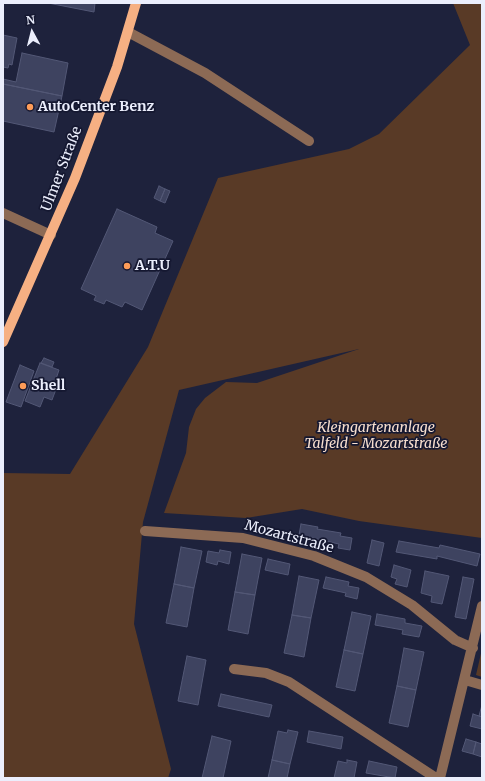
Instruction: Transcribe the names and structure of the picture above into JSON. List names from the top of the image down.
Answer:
{
  "streets": {
    "main road": ["Ulmer Straße"],
    "street": ["Mozartstraße"]
  },
  "parks": ["Kleingartenanlage Talfeld - Mozartstraße"],
  "places": ["AutoCenter Benz", "A.T.U", "Shell"],
  "north": "top"
}
